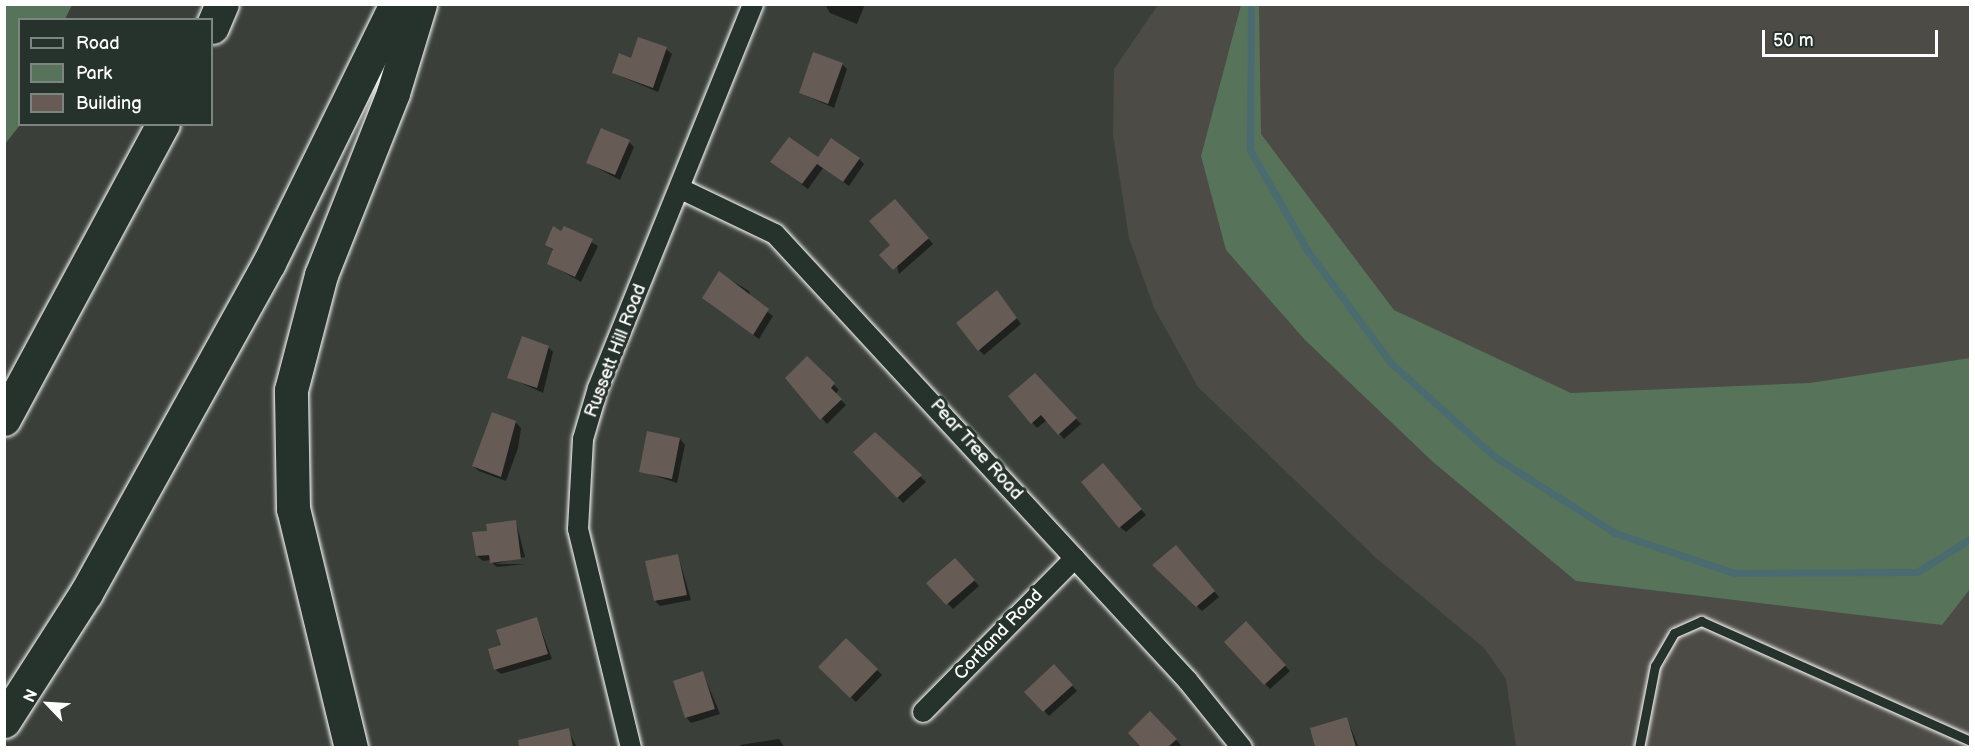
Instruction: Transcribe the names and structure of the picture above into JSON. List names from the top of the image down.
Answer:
{
  "streets": {
    "street": ["Russett Hill Road", "Pear Tree Road", "Cortland Road"]
  },
  "crossings": [
    ["Russett Hill Road", "Pear Tree Road"],
    ["Pear Tree Road", "Cortland Road"]
  ],
  "legend": ["Road", "Park", "Building"],
  "scale_bar": "50 m",
  "north": "top left"
}
